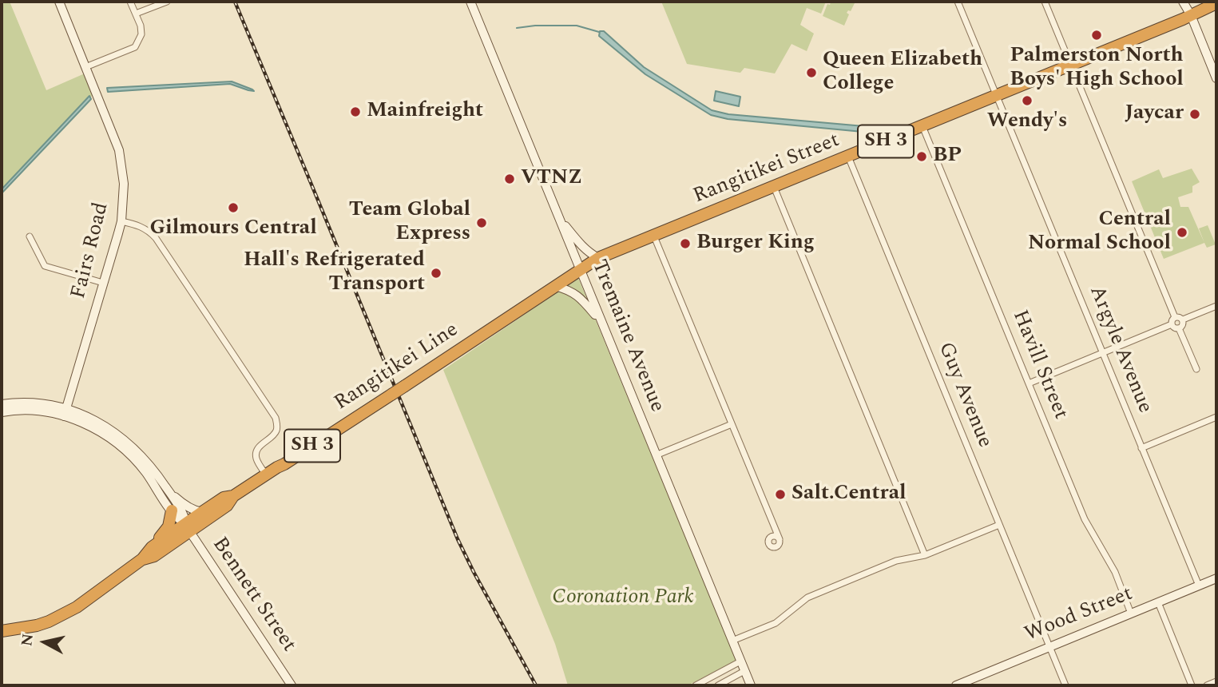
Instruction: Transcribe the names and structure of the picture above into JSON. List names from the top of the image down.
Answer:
{
  "streets": {
    "highway": ["SH 3", "Rangitikei Street", "Rangitikei Line"],
    "main road": [
      "Fairs Road",
      "Tremaine Avenue",
      "Bennett Street",
      "Wood Street"
    ],
    "street": ["Argyle Avenue", "Havill Street", "Guy Avenue"]
  },
  "crossings": [
    ["Rangitikei Street", "Tremaine Avenue"],
    ["Rangitikei Street", "Argyle Avenue"],
    ["Rangitikei Street", "Havill Street"],
    ["Rangitikei Street", "Rangitikei Line"],
    ["Rangitikei Street", "Guy Avenue"],
    ["Tremaine Avenue", "Rangitikei Line"],
    ["Argyle Avenue", "Wood Street"],
    ["Havill Street", "Wood Street"],
    ["Rangitikei Line", "Bennett Street"],
    ["Guy Avenue", "Wood Street"]
  ],
  "parks": ["Coronation Park"],
  "places": [
    "Palmerston North Boys' High School",
    "Queen Elizabeth College",
    "Wendy's",
    "Mainfreight",
    "Jaycar",
    "BP",
    "VTNZ",
    "Gilmours Central",
    "Team Global Express",
    "Central Normal School",
    "Burger King",
    "Hall's Refrigerated Transport",
    "Salt.Central"
  ],
  "north": "left"
}
